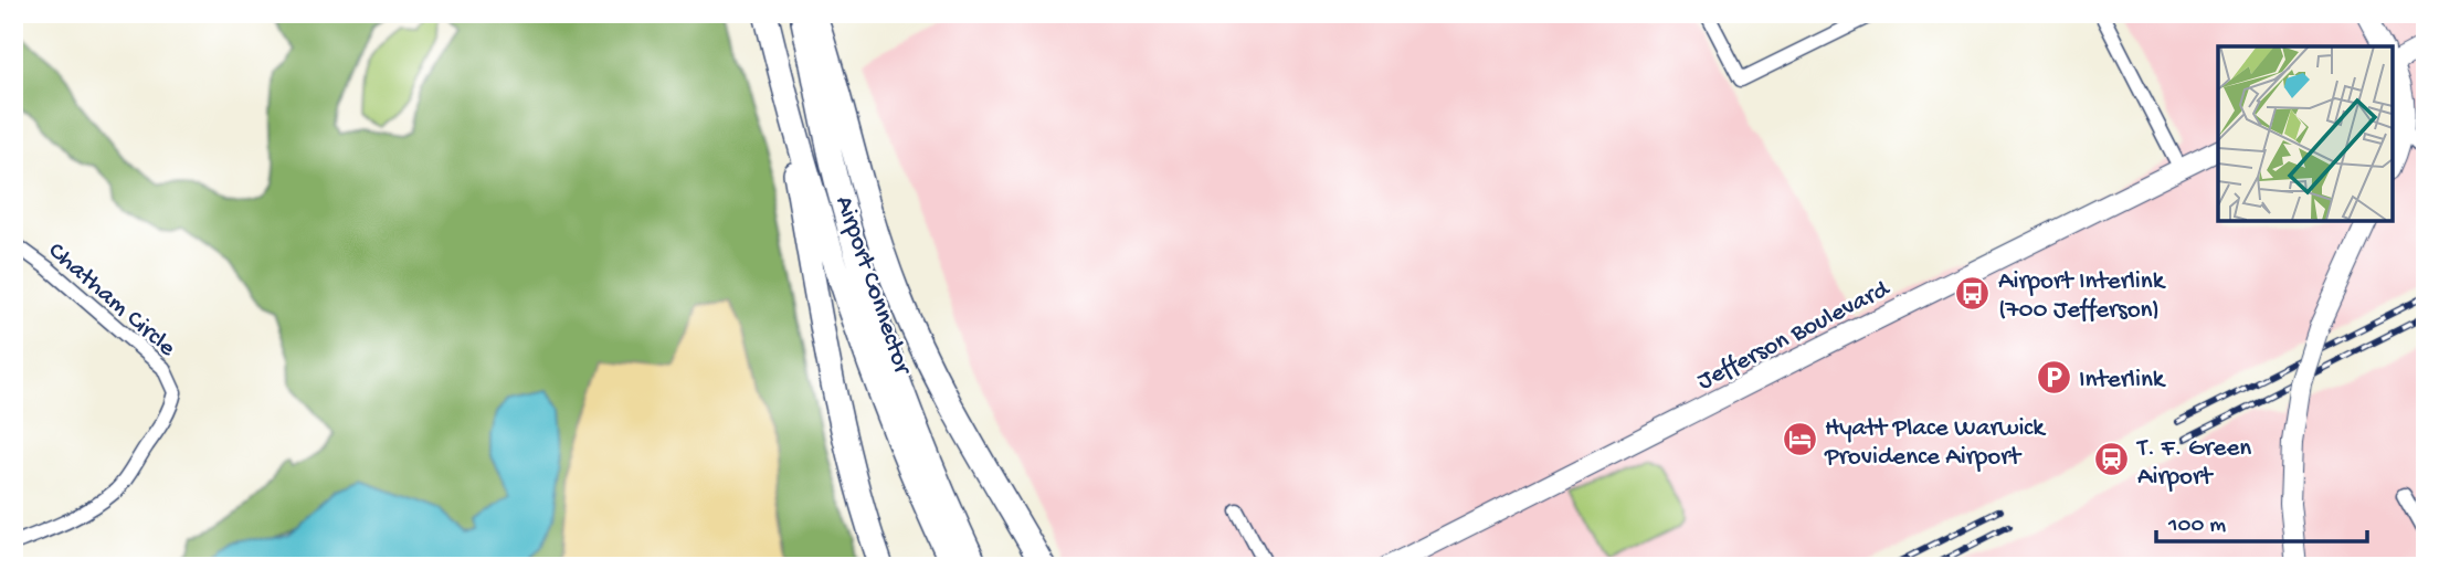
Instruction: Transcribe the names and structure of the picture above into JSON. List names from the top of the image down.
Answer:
{
  "streets": {
    "highway": ["Airport Connector"],
    "main road": ["Jefferson Boulevard"],
    "street": ["Chatham Circle"]
  },
  "places": {
    "bus stop": ["Airport Interlink (700 Jefferson)"],
    "parking": ["Interlink"],
    "hotel": ["Hyatt Place Warwick Providence Airport"],
    "station": ["T. F. Green Airport"]
  },
  "scale_bar": "100 m"
}
